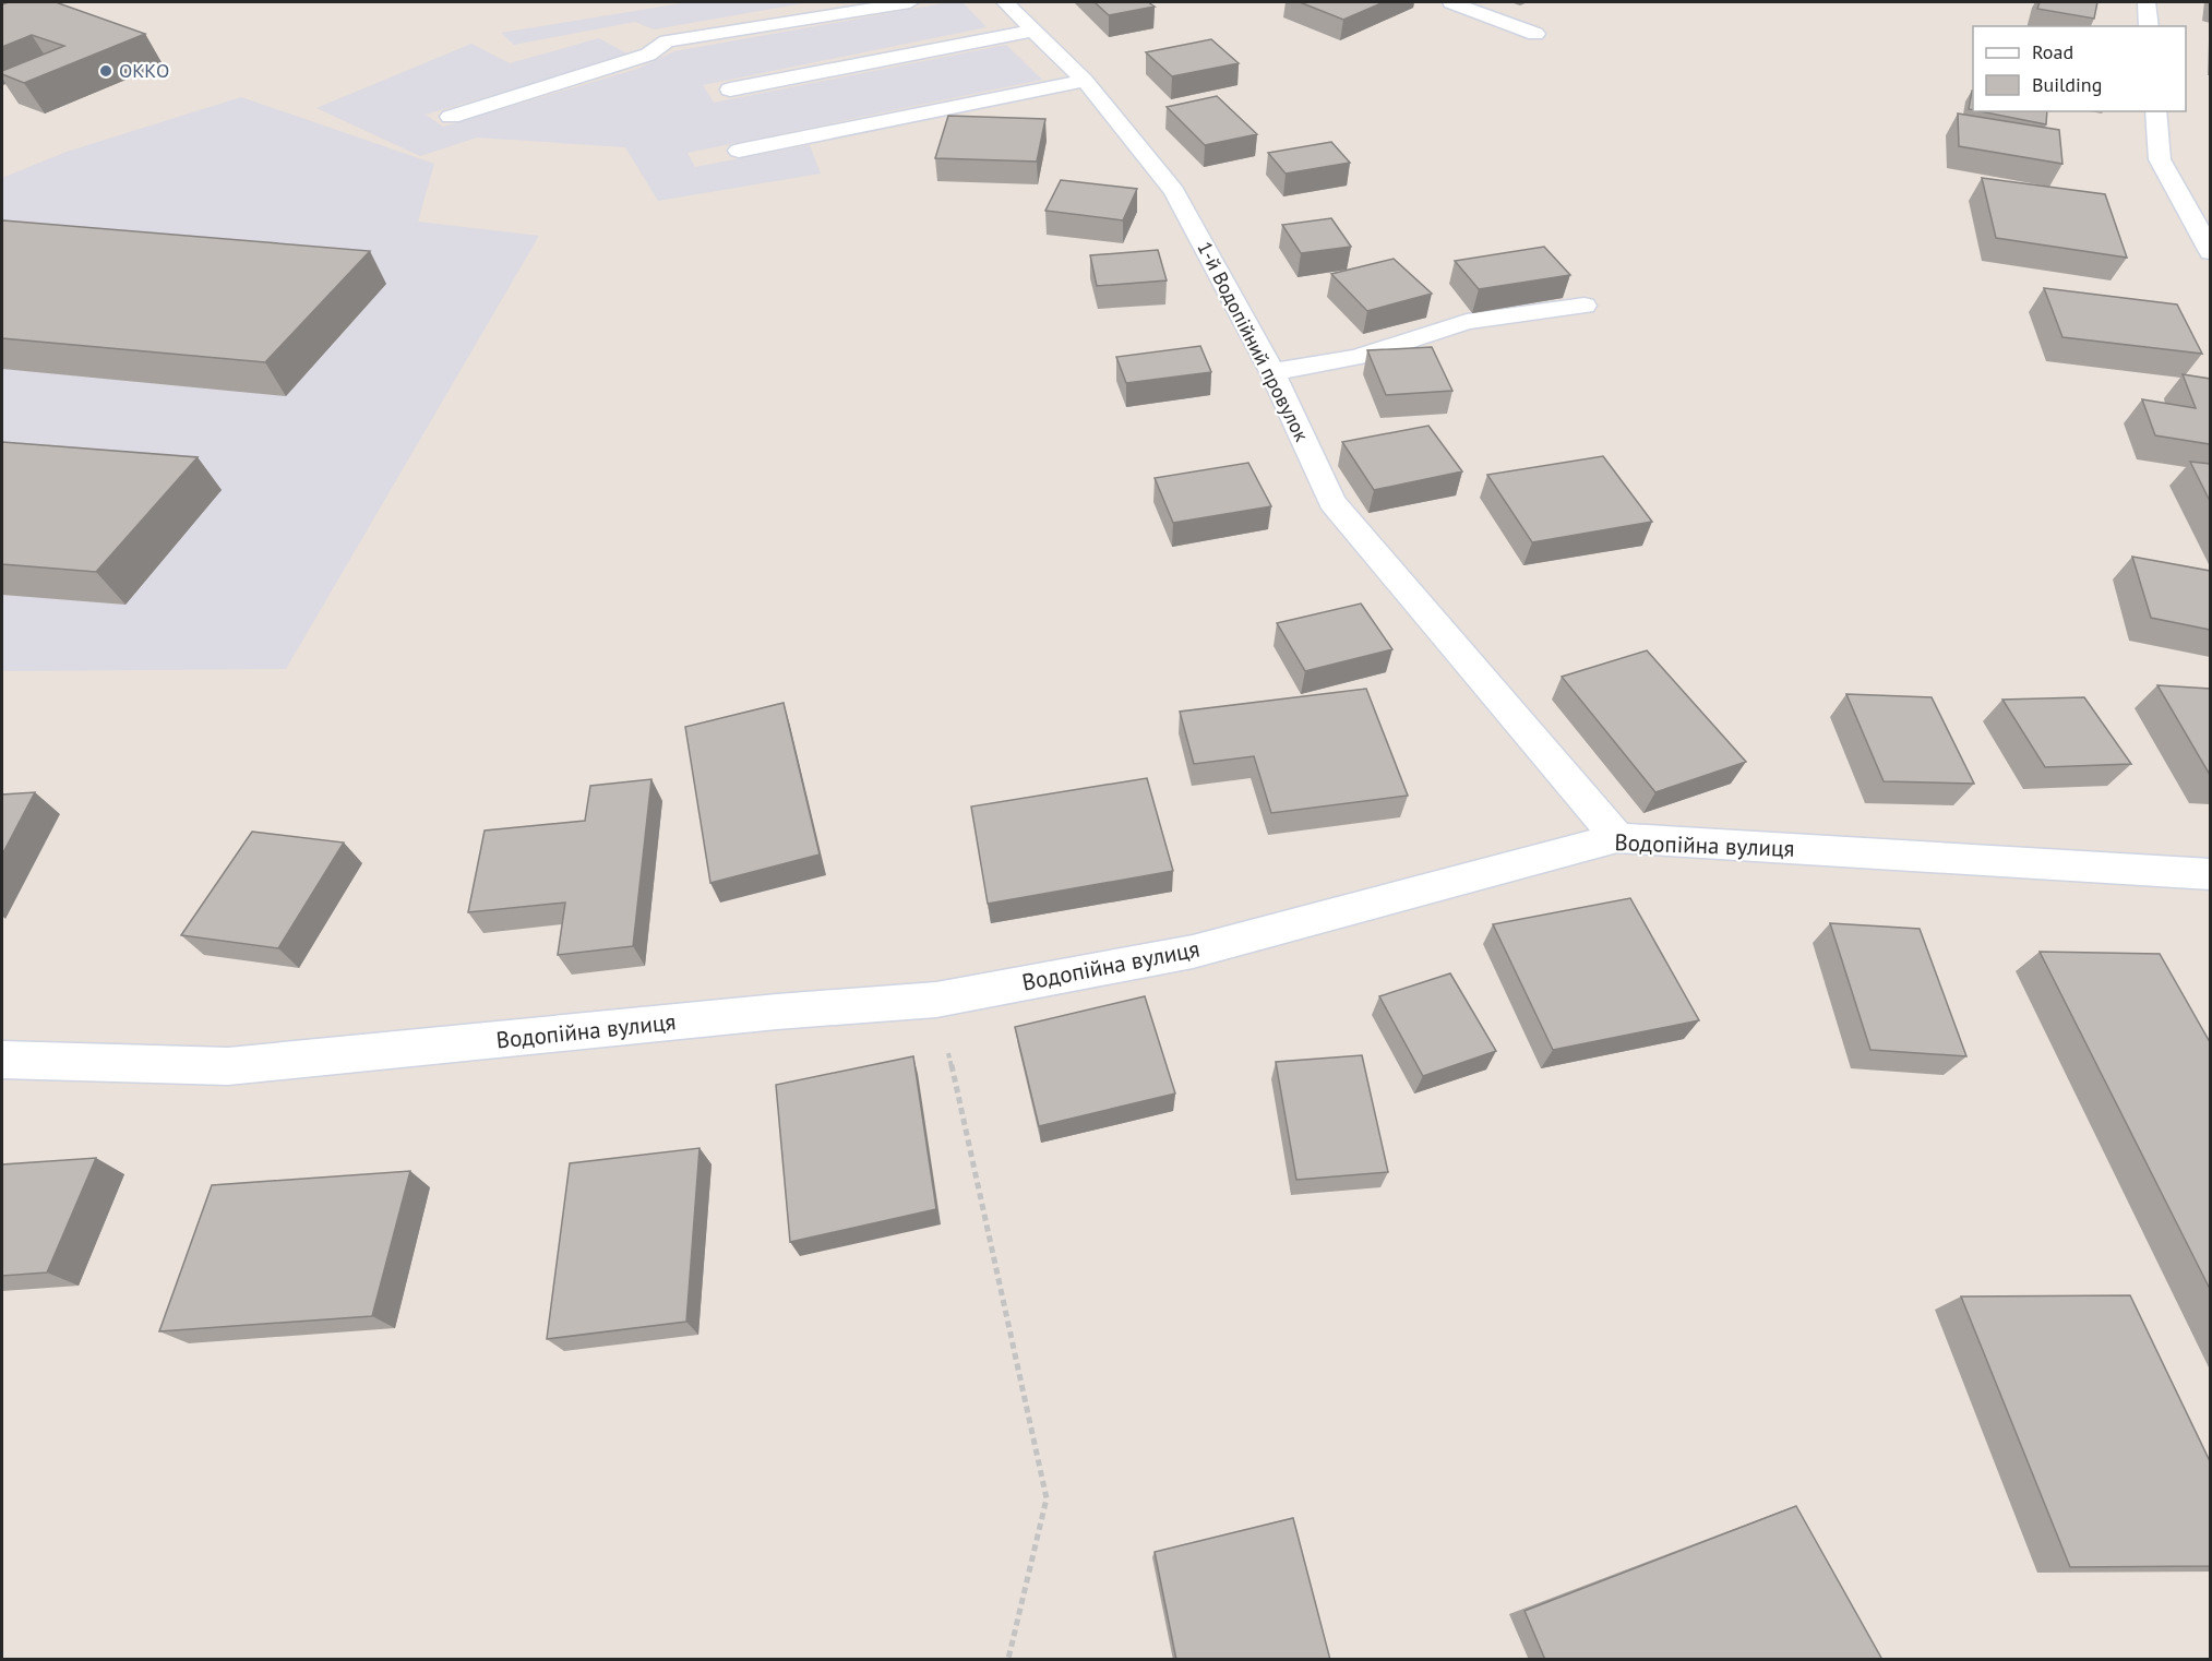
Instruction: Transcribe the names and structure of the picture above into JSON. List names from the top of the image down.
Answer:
{
  "streets": {
    "street": ["1-й Водопійний провулок", "Водопійна вулиця"]
  },
  "crossings": [
    ["1-й Водопійний провулок", "Водопійна вулиця"]
  ],
  "places": ["ОККО"],
  "legend": ["Road", "Building"]
}
